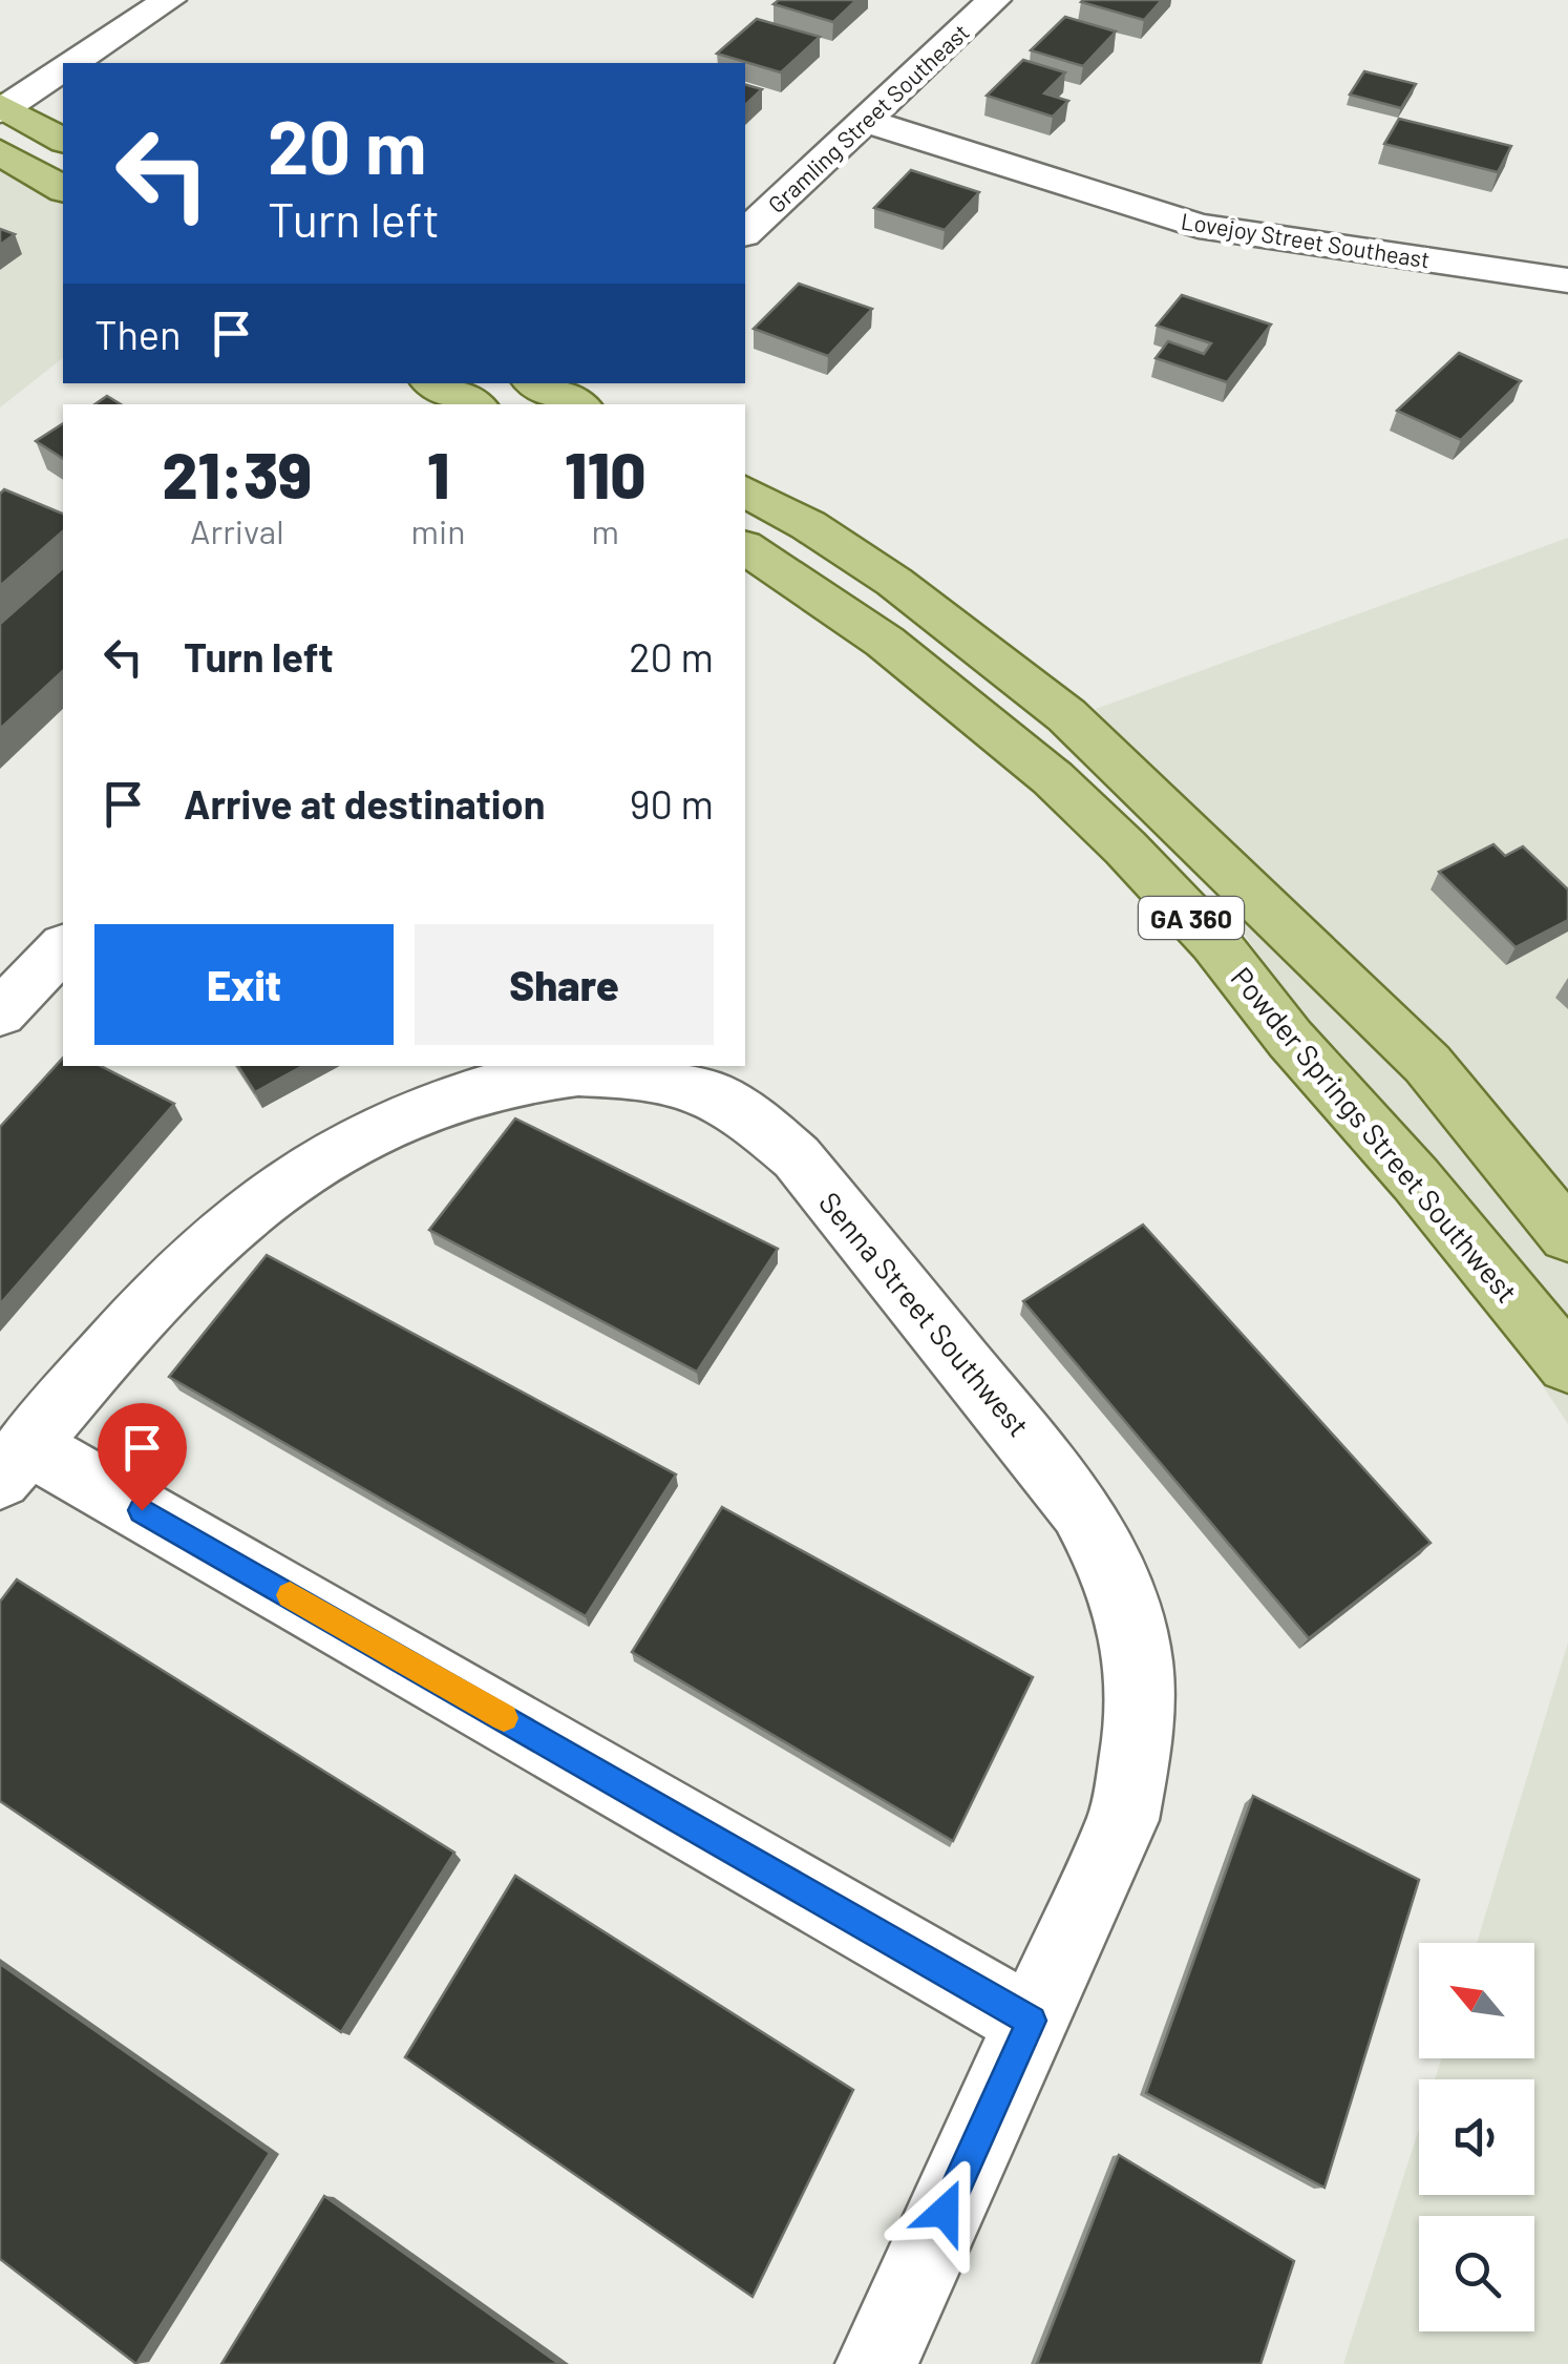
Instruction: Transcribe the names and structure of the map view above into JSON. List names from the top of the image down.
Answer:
{
  "streets": {
    "main road": ["GA 360", "Powder Springs Street Southwest"],
    "street": ["Gramling Street Southeast", "Lovejoy Street Southeast", "Senna Street Southwest"]
  },
  "crossings": [
    ["Gramling Street Southeast", "Lovejoy Street Southeast"]
  ],
  "north": "top left",
  "page": {
    "turn": ["20 m", "Turn left"],
    "then": "Then",
    "eta": [
      "21:39",
      "Arrival",
      "1",
      "min",
      "110",
      "m"
    ],
    "list": [
      {
        "name": "Turn left",
        "value": "20 m"
      },
      {
        "name": "Arrive at destination",
        "value": "90 m"
      }
    ],
    "buttons": ["Exit", "Share"]
  }
}
